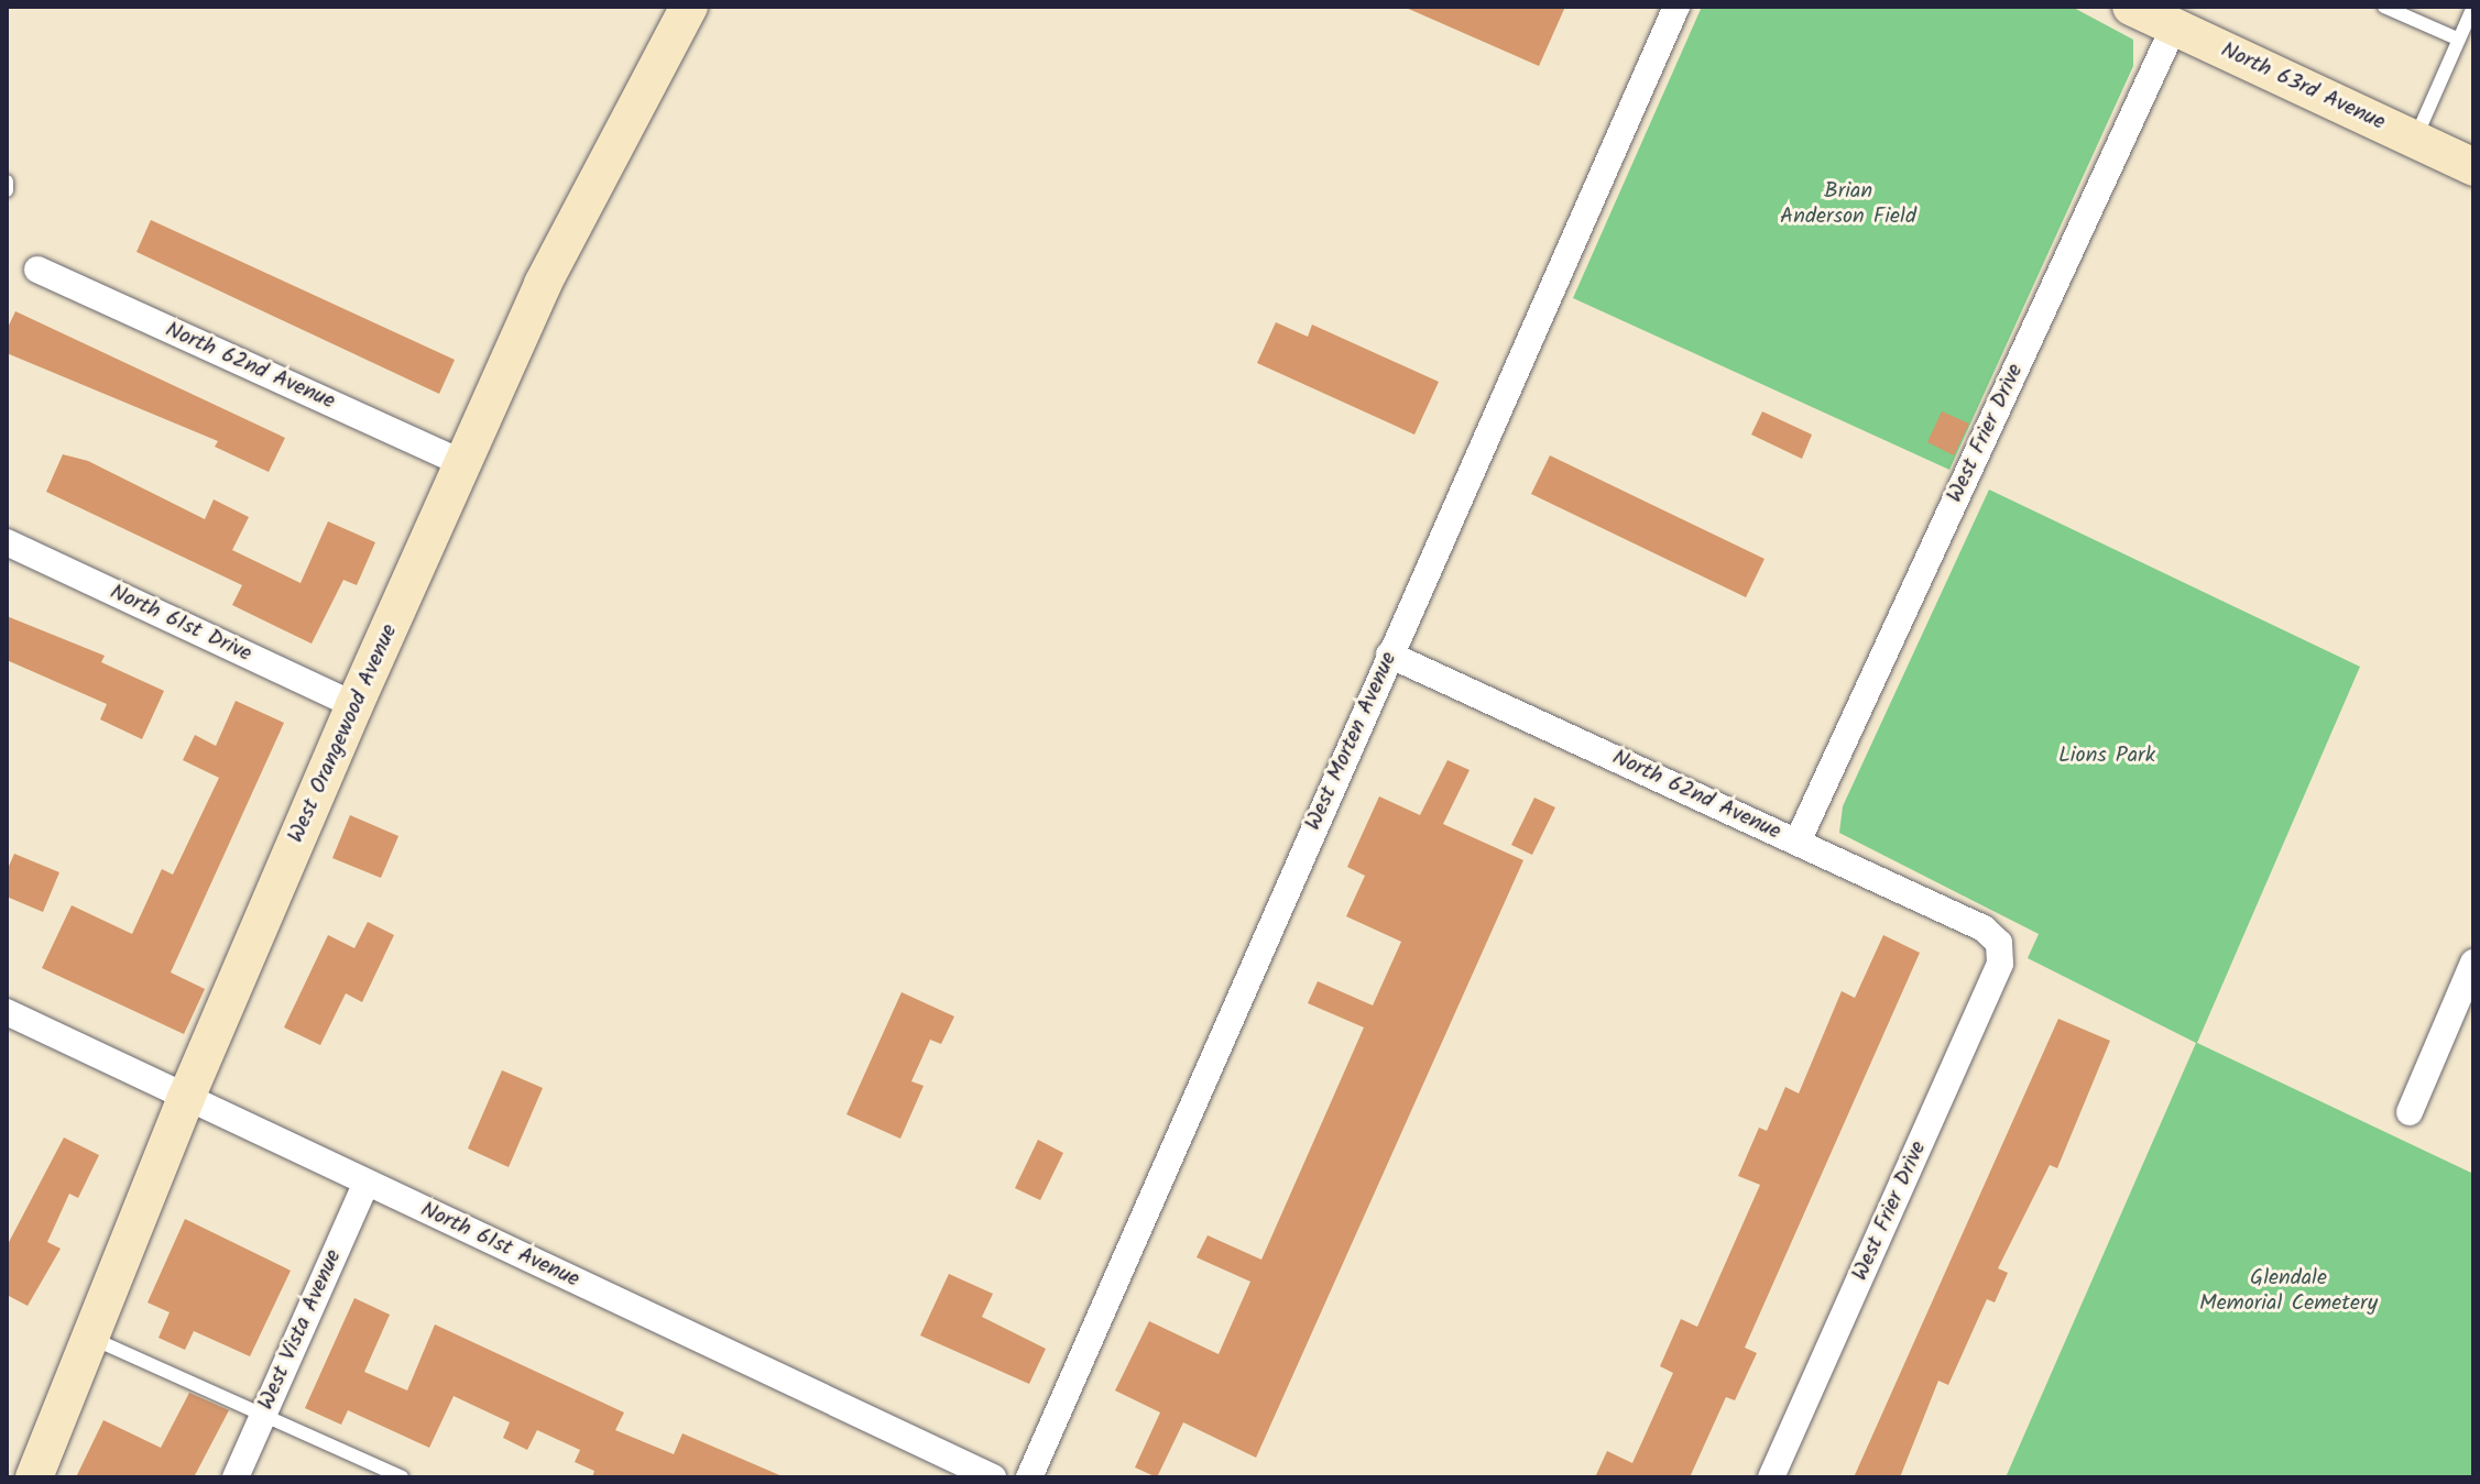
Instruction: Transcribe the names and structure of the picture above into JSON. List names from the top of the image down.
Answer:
{
  "streets": {
    "street": [
      "North 63rd Avenue",
      "North 62nd Avenue",
      "West Frier Drive",
      "North 61st Drive",
      "West Orangewood Avenue",
      "West Morten Avenue",
      "North 61st Avenue",
      "West Vista Avenue"
    ]
  },
  "crossings": [
    ["North 63rd Avenue", "West Frier Drive"],
    ["North 62nd Avenue", "West Frier Drive"],
    ["North 62nd Avenue", "West Orangewood Avenue"],
    ["North 62nd Avenue", "West Morten Avenue"],
    ["North 61st Drive", "West Orangewood Avenue"],
    ["West Orangewood Avenue", "North 61st Avenue"],
    ["North 61st Avenue", "West Vista Avenue"]
  ],
  "parks": ["Brian Anderson Field", "Lions Park", "Glendale Memorial Cemetery"]
}
